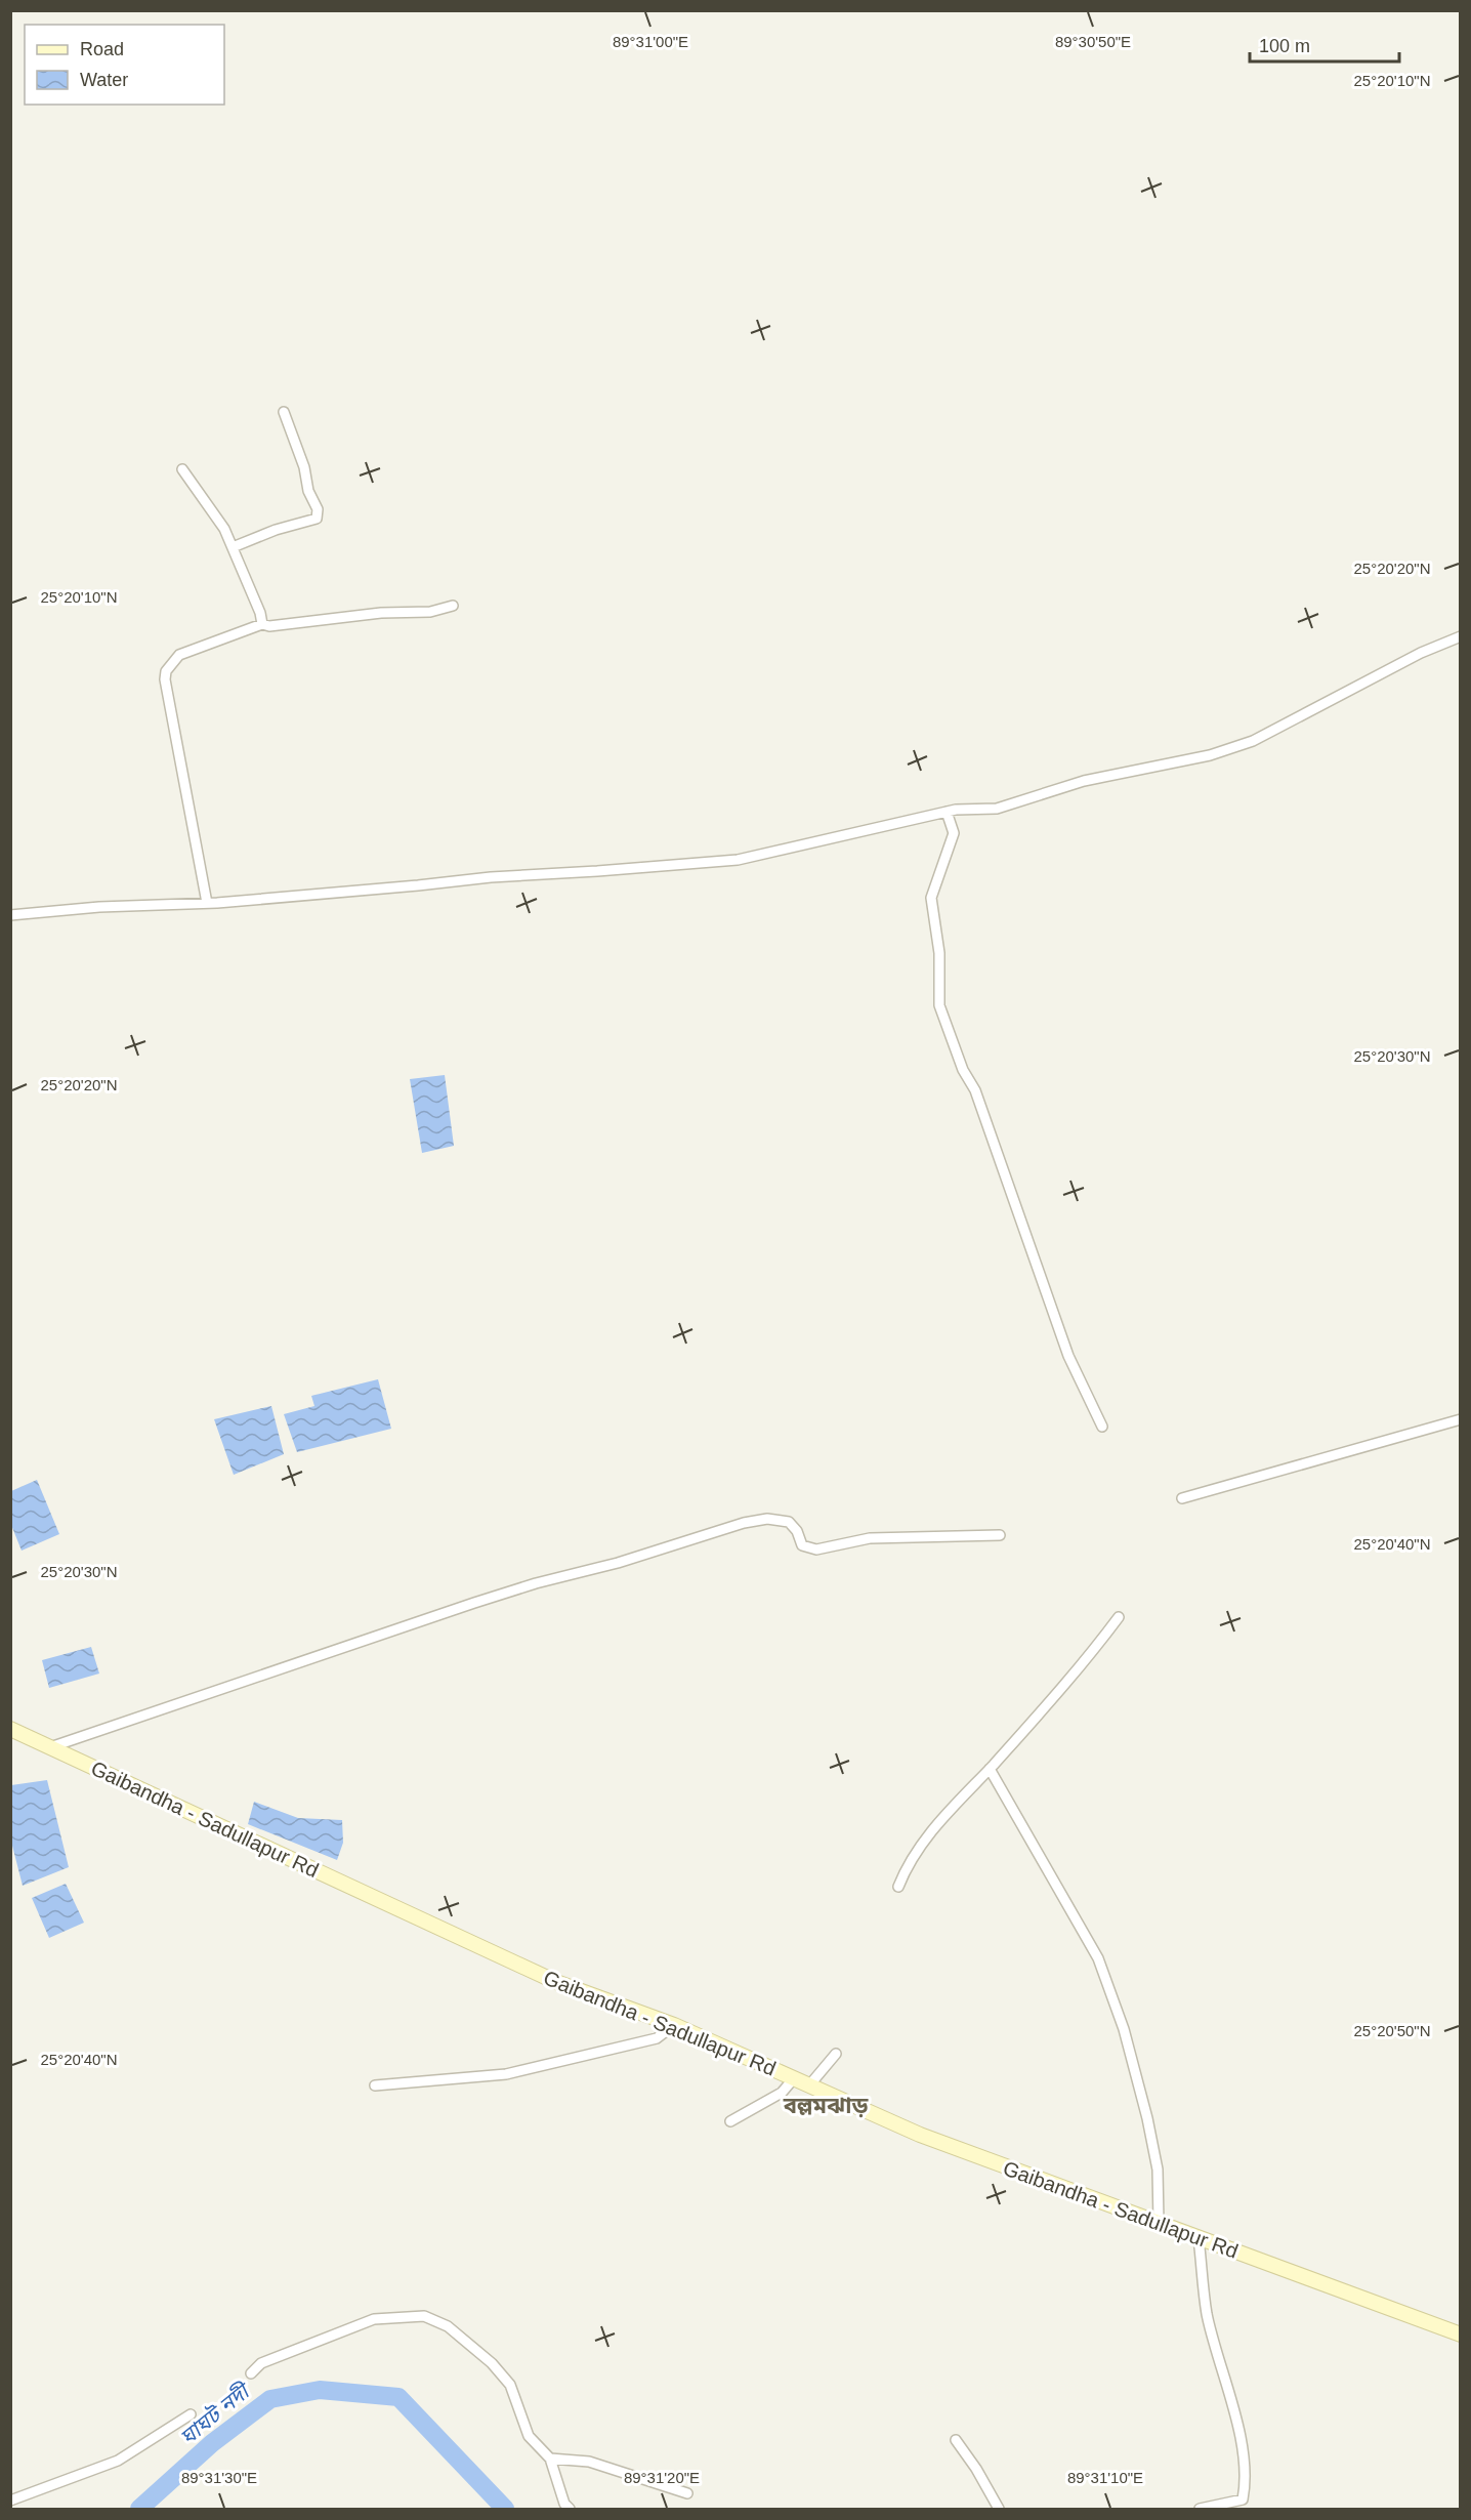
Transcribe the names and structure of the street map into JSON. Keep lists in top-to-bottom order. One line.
{"streets":{"main road":["Gaibandha - Sadullapur Rd"]},"districts":["বল্লমঝাড়"],"water":["ঘাঘট নদী"],"legend":["Road","Water"],"scale_bar":"100 m","coordinates":["89°30'50\"E","89°31'00\"E","25°20'10\"N","25°20'20\"N","25°20'30\"N","25°20'40\"N","25°20'50\"N","89°31'30\"E","89°31'20\"E","89°31'10\"E"]}
